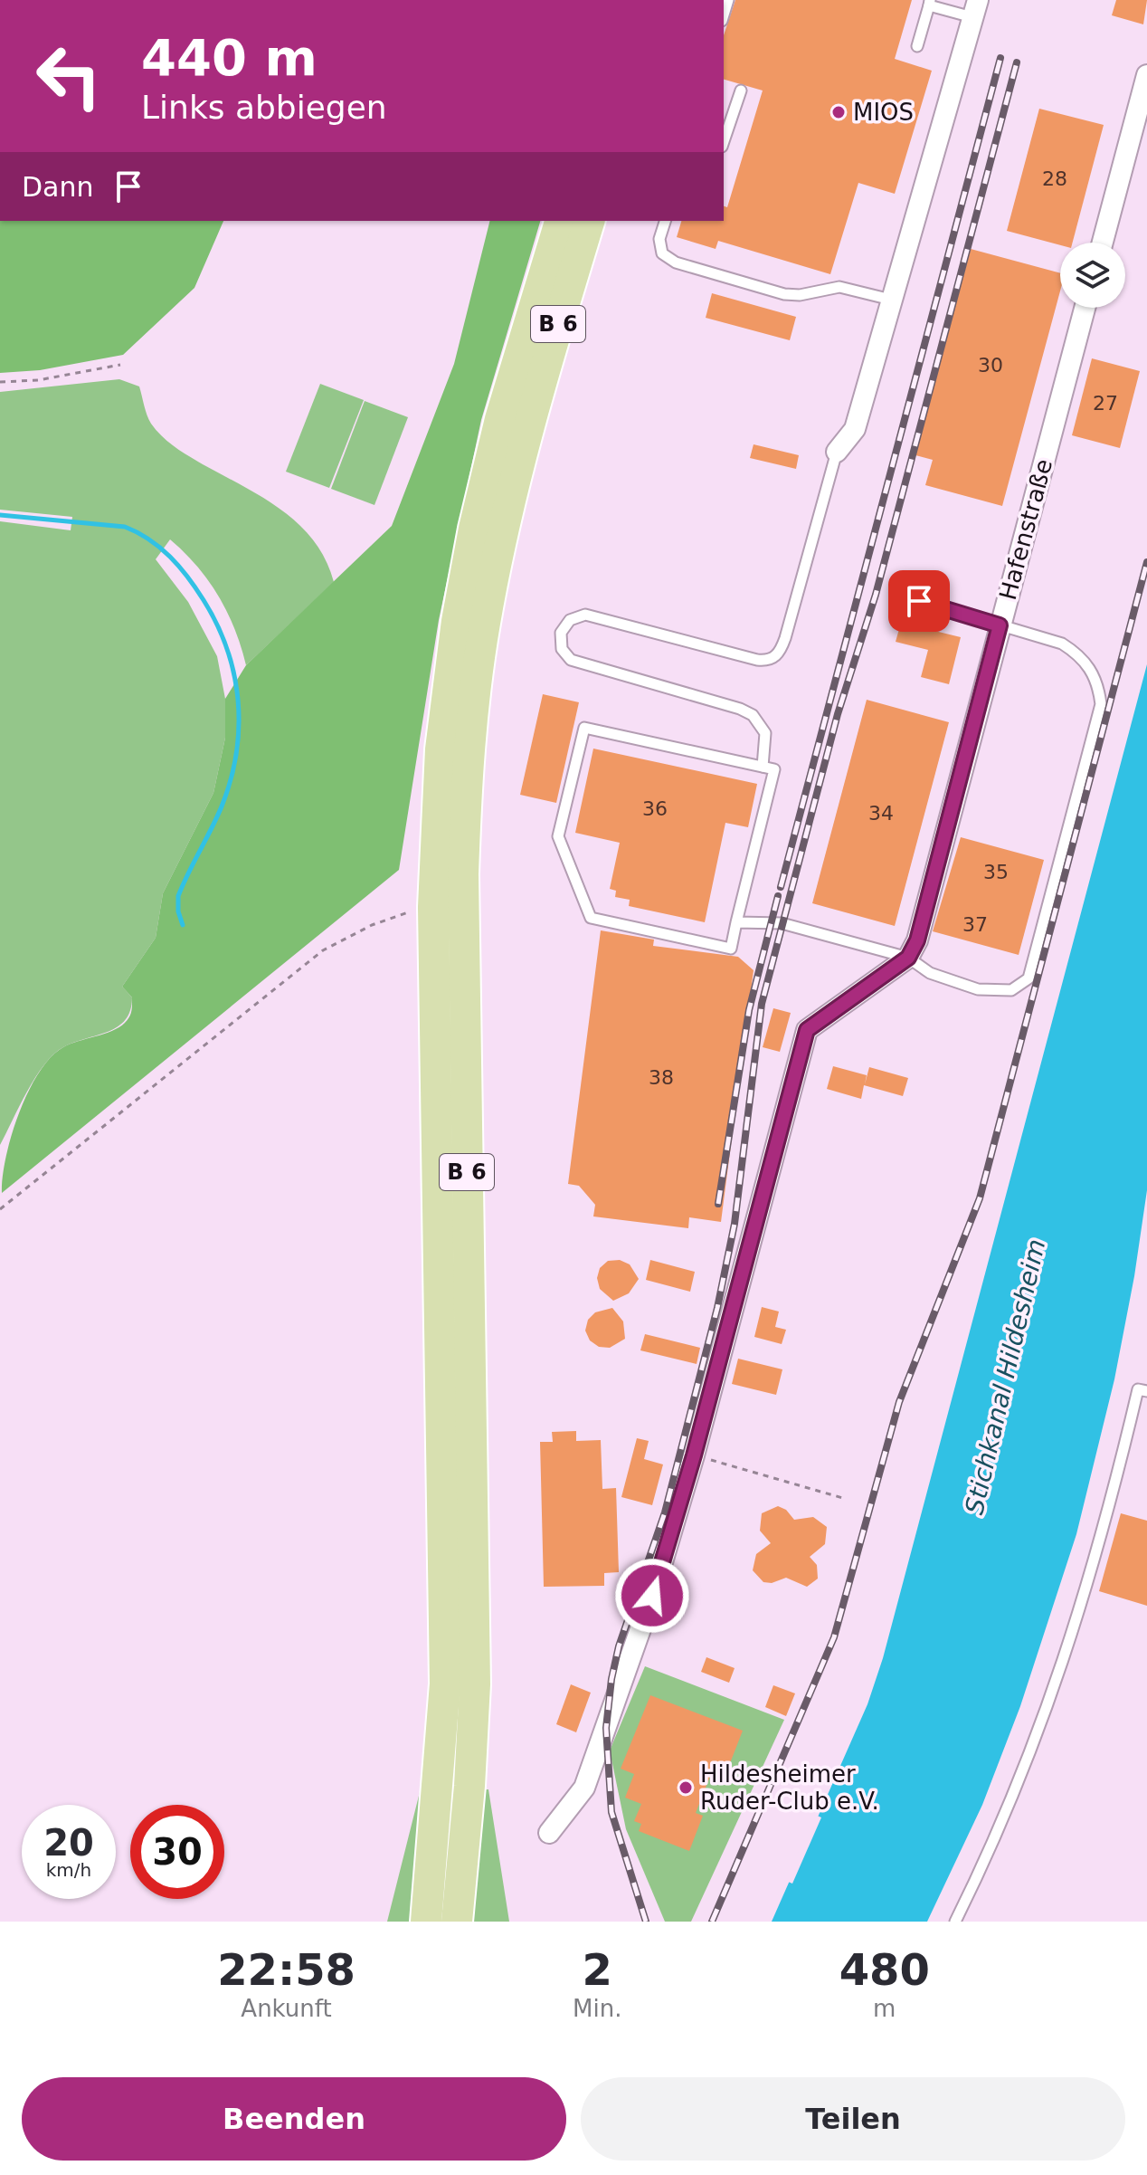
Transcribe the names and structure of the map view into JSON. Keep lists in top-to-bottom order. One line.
{"streets":{"main road":["B 6"],"street":["Hafenstraße"]},"water":["Stichkanal Hildesheim"],"places":["MIOS","Hildesheimer Ruder-Club e.V."],"house_numbers":["28","30","27","36","34","35","37","38"],"page":{"turn":["440 m","Links abbiegen"],"then":"Dann","speed":"20 km/h","limit":"30","eta":["22:58","Ankunft","2","Min.","480","m"],"buttons":["Beenden","Teilen"]}}
